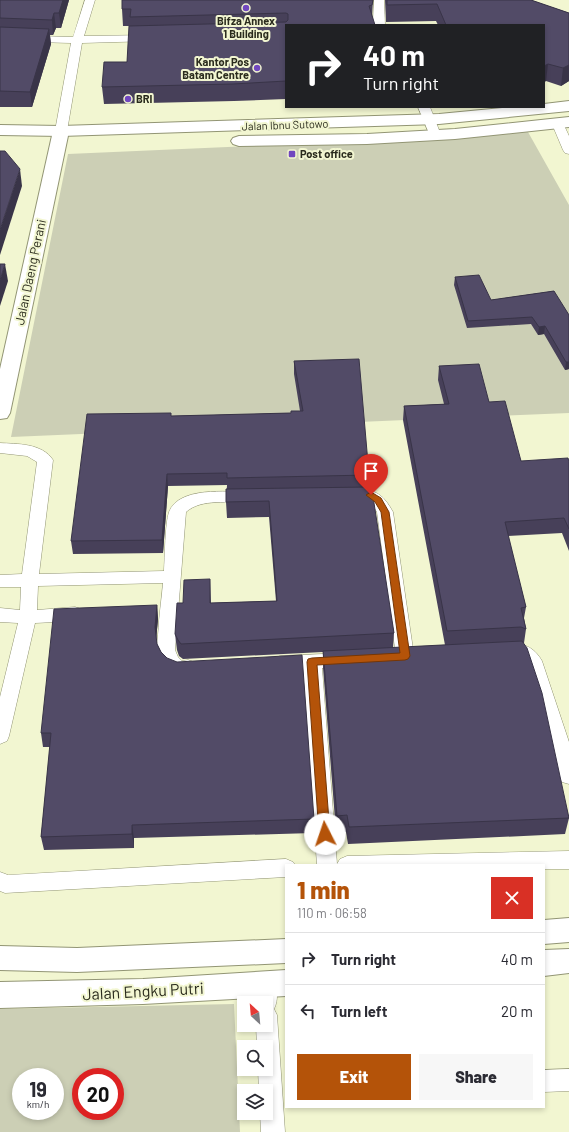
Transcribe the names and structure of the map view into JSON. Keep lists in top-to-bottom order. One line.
{"streets":{"main road":["Jalan Ibnu Sutowo","Jalan Daeng Perani","Jalan Engku Putri"]},"crossings":[["Jalan Ibnu Sutowo","Jalan Daeng Perani"]],"places":{"other":["Bifza Annex 1 Building","Kantor Pos Batam Centre","BRI"],"transit":["Post office"]},"north":"top left","page":{"turn":["40 m","Turn right"],"heading":["1 min","110 m · 06:58"],"list":[{"name":"Turn right","value":"40 m"},{"name":"Turn left","value":"20 m"}],"buttons":["Exit","Share"],"speed":"19 km/h","limit":"20"}}
